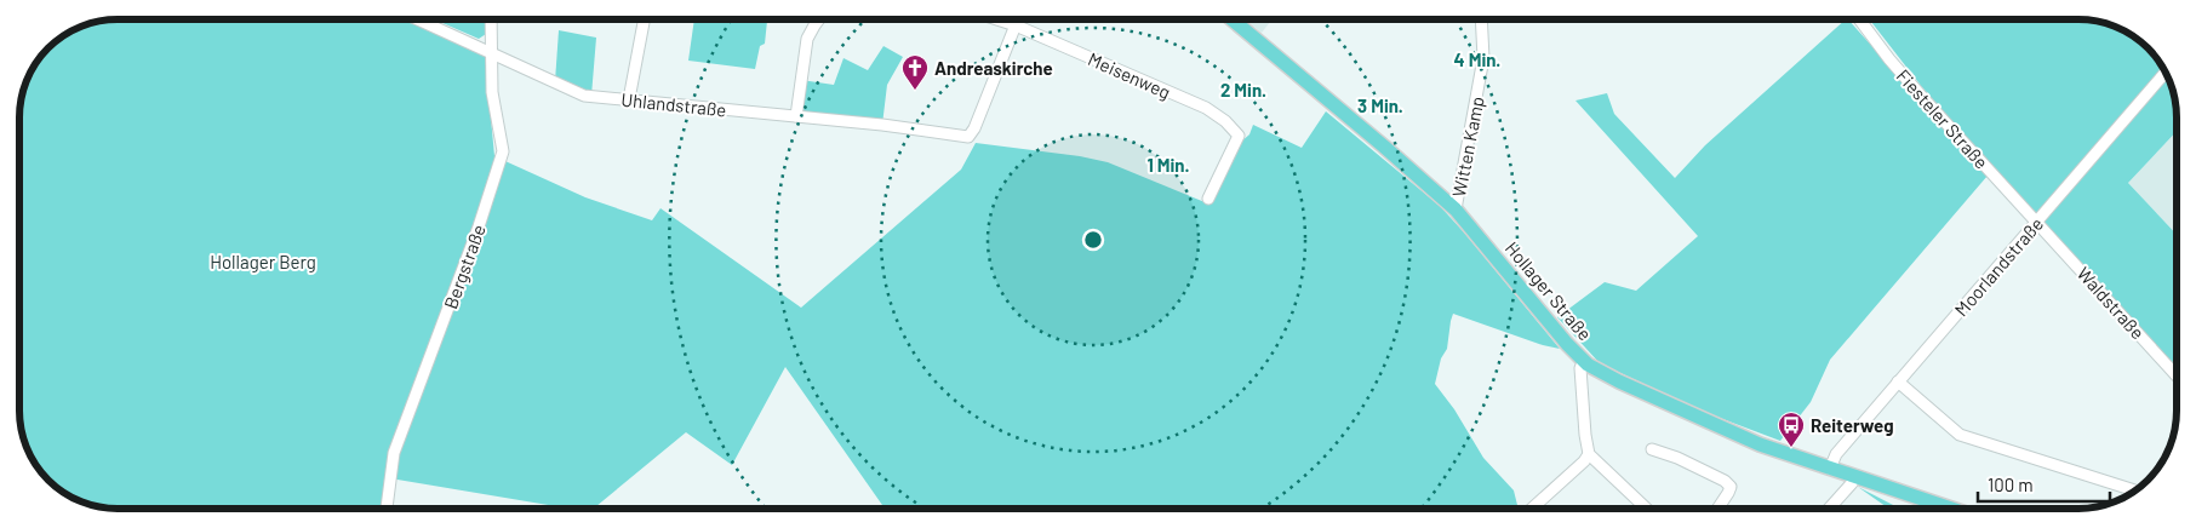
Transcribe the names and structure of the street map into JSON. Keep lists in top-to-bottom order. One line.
{"streets":{"main road":["Hollager Straße"],"street":["Meisenweg","Uhlandstraße","Fiesteler Straße","Witten Kamp","Bergstraße","Moorlandstraße","Waldstraße"]},"crossings":[["Meisenweg","Uhlandstraße"],["Uhlandstraße","Bergstraße"],["Fiesteler Straße","Moorlandstraße"],["Fiesteler Straße","Waldstraße"],["Witten Kamp","Hollager Straße"],["Moorlandstraße","Hollager Straße"],["Moorlandstraße","Waldstraße"]],"parks":["Hollager Berg"],"places":{"church":["Andreaskirche"],"bus stop":["Reiterweg"]},"scale_bar":"100 m","rings":["4 Min.","2 Min.","3 Min.","1 Min."]}
